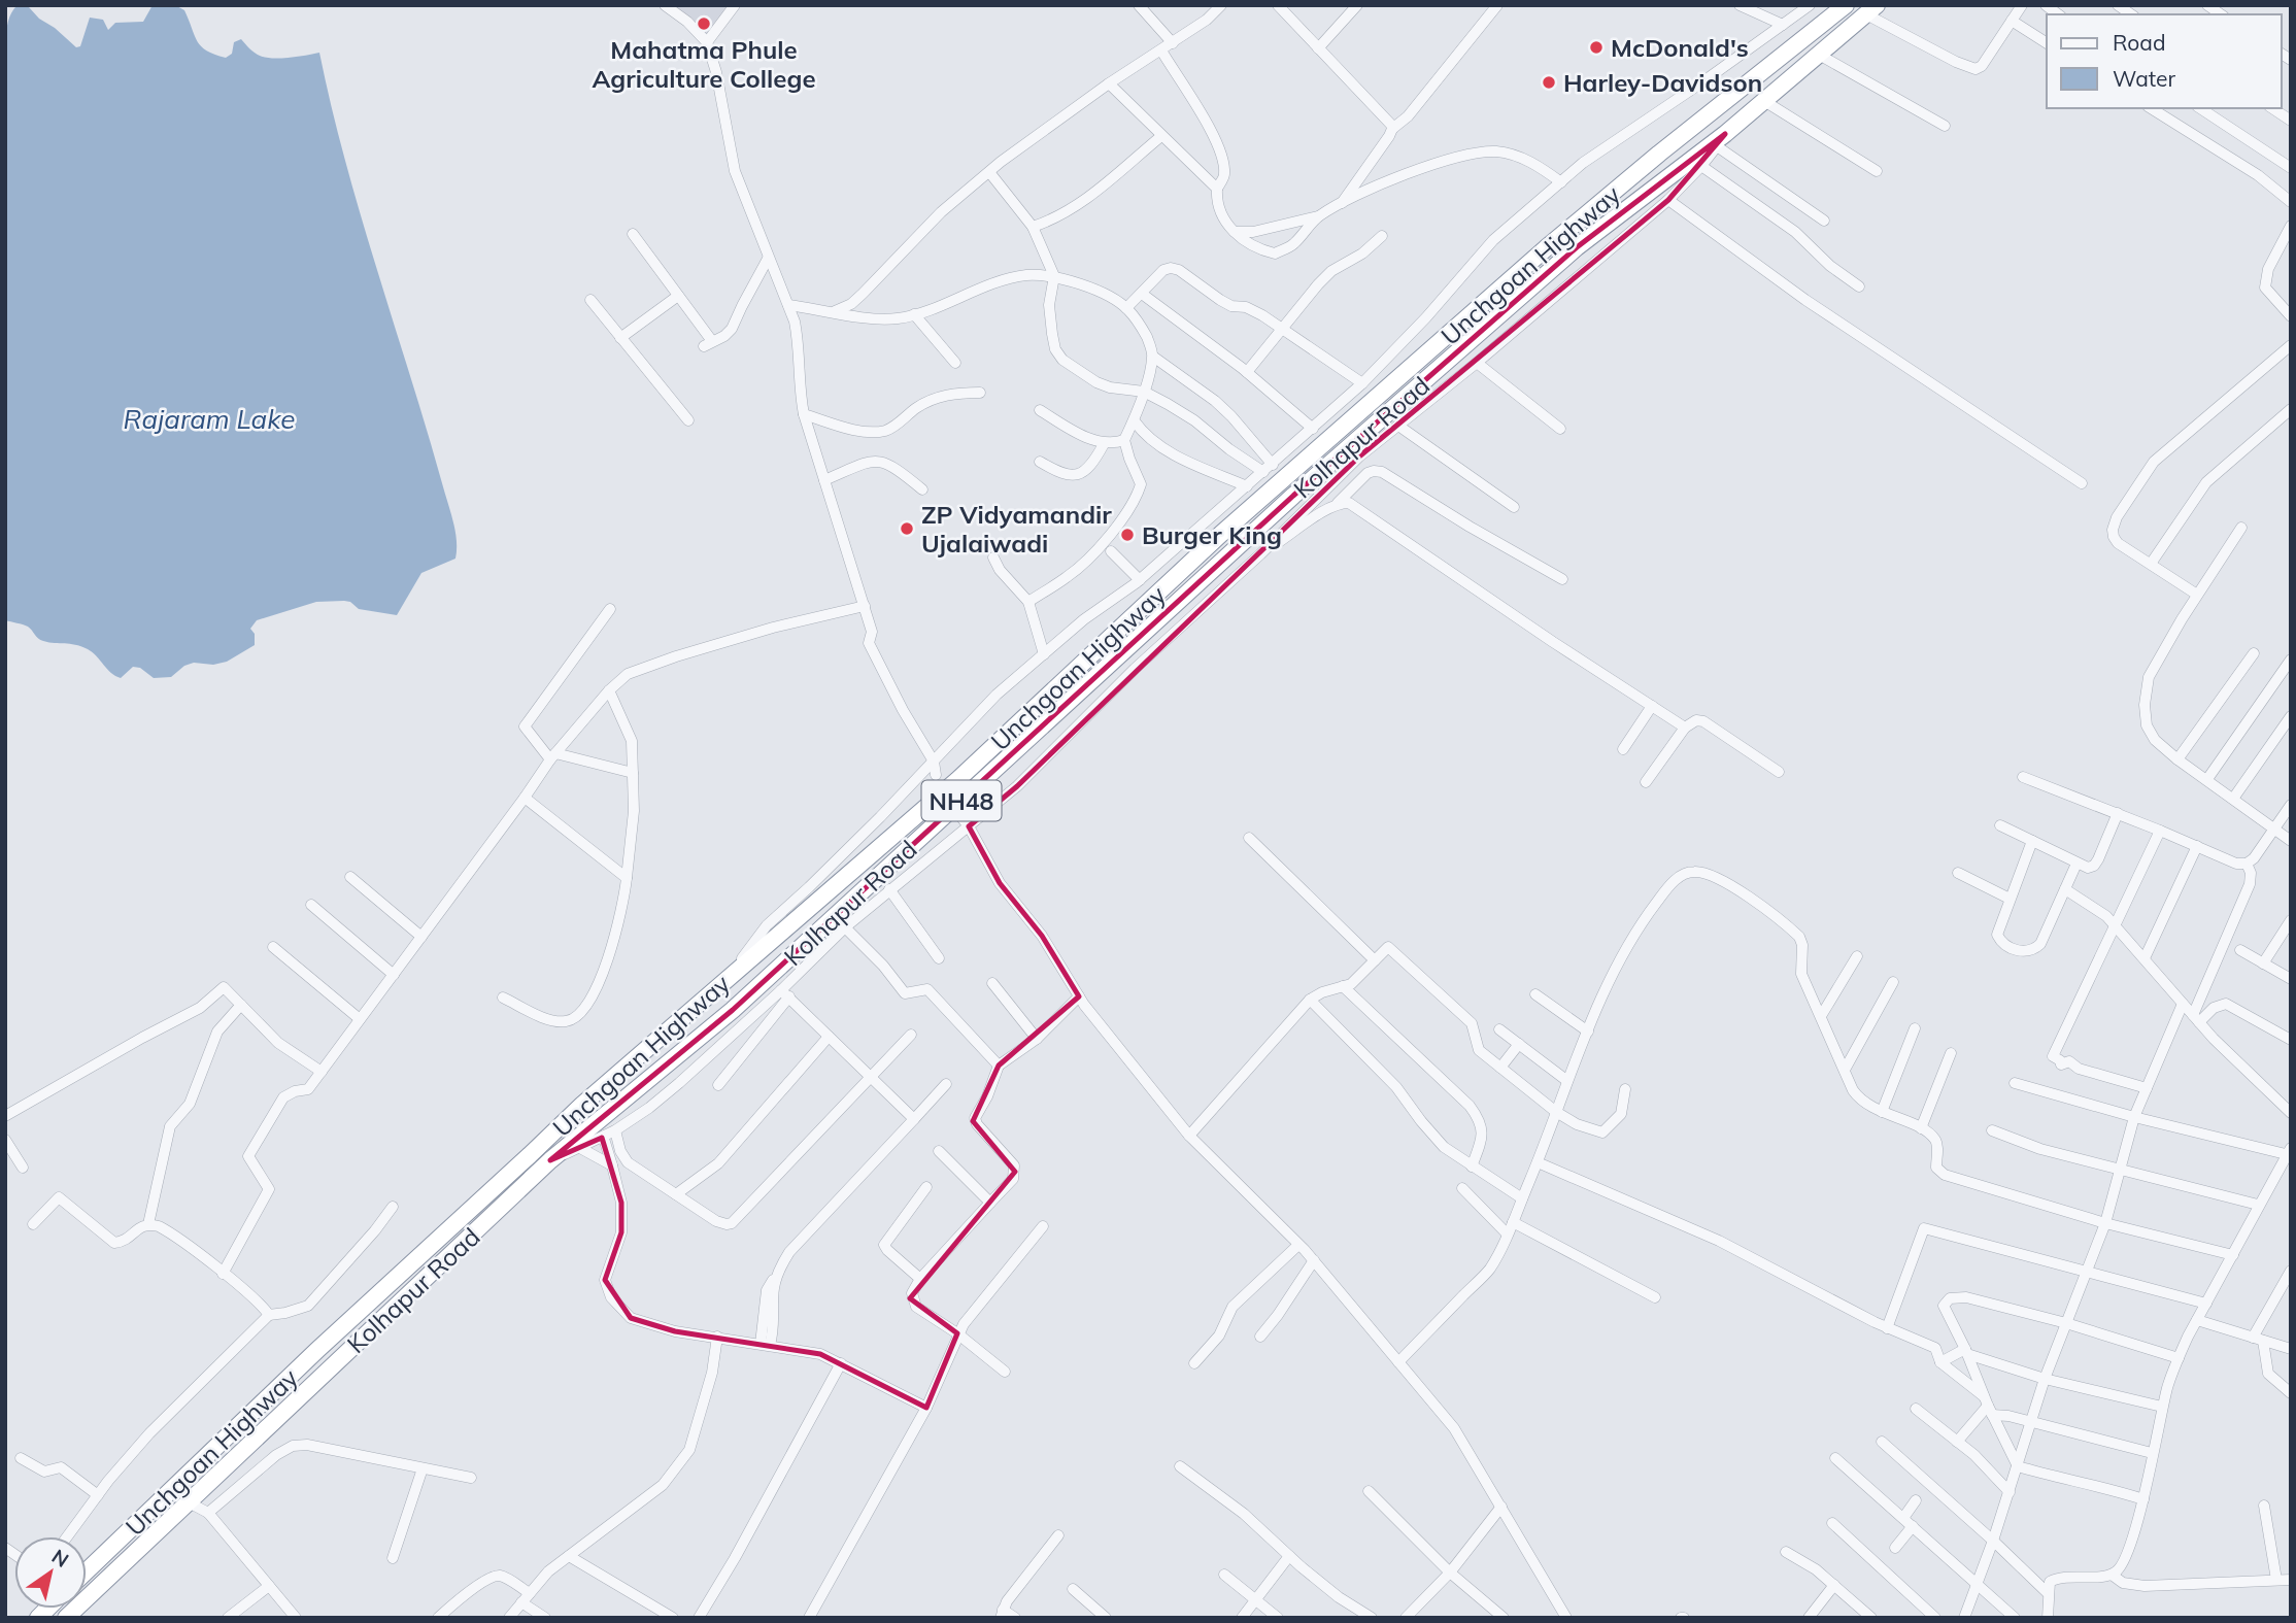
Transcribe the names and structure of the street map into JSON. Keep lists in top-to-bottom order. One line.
{"streets":{"highway":["Unchgoan Highway","Kolhapur Road","NH48"]},"water":["Rajaram Lake"],"places":["Mahatma Phule Agriculture College","McDonald's","Harley-Davidson","ZP Vidyamandir Ujalaiwadi","Burger King"],"legend":["Road","Water"],"north":"top right"}
